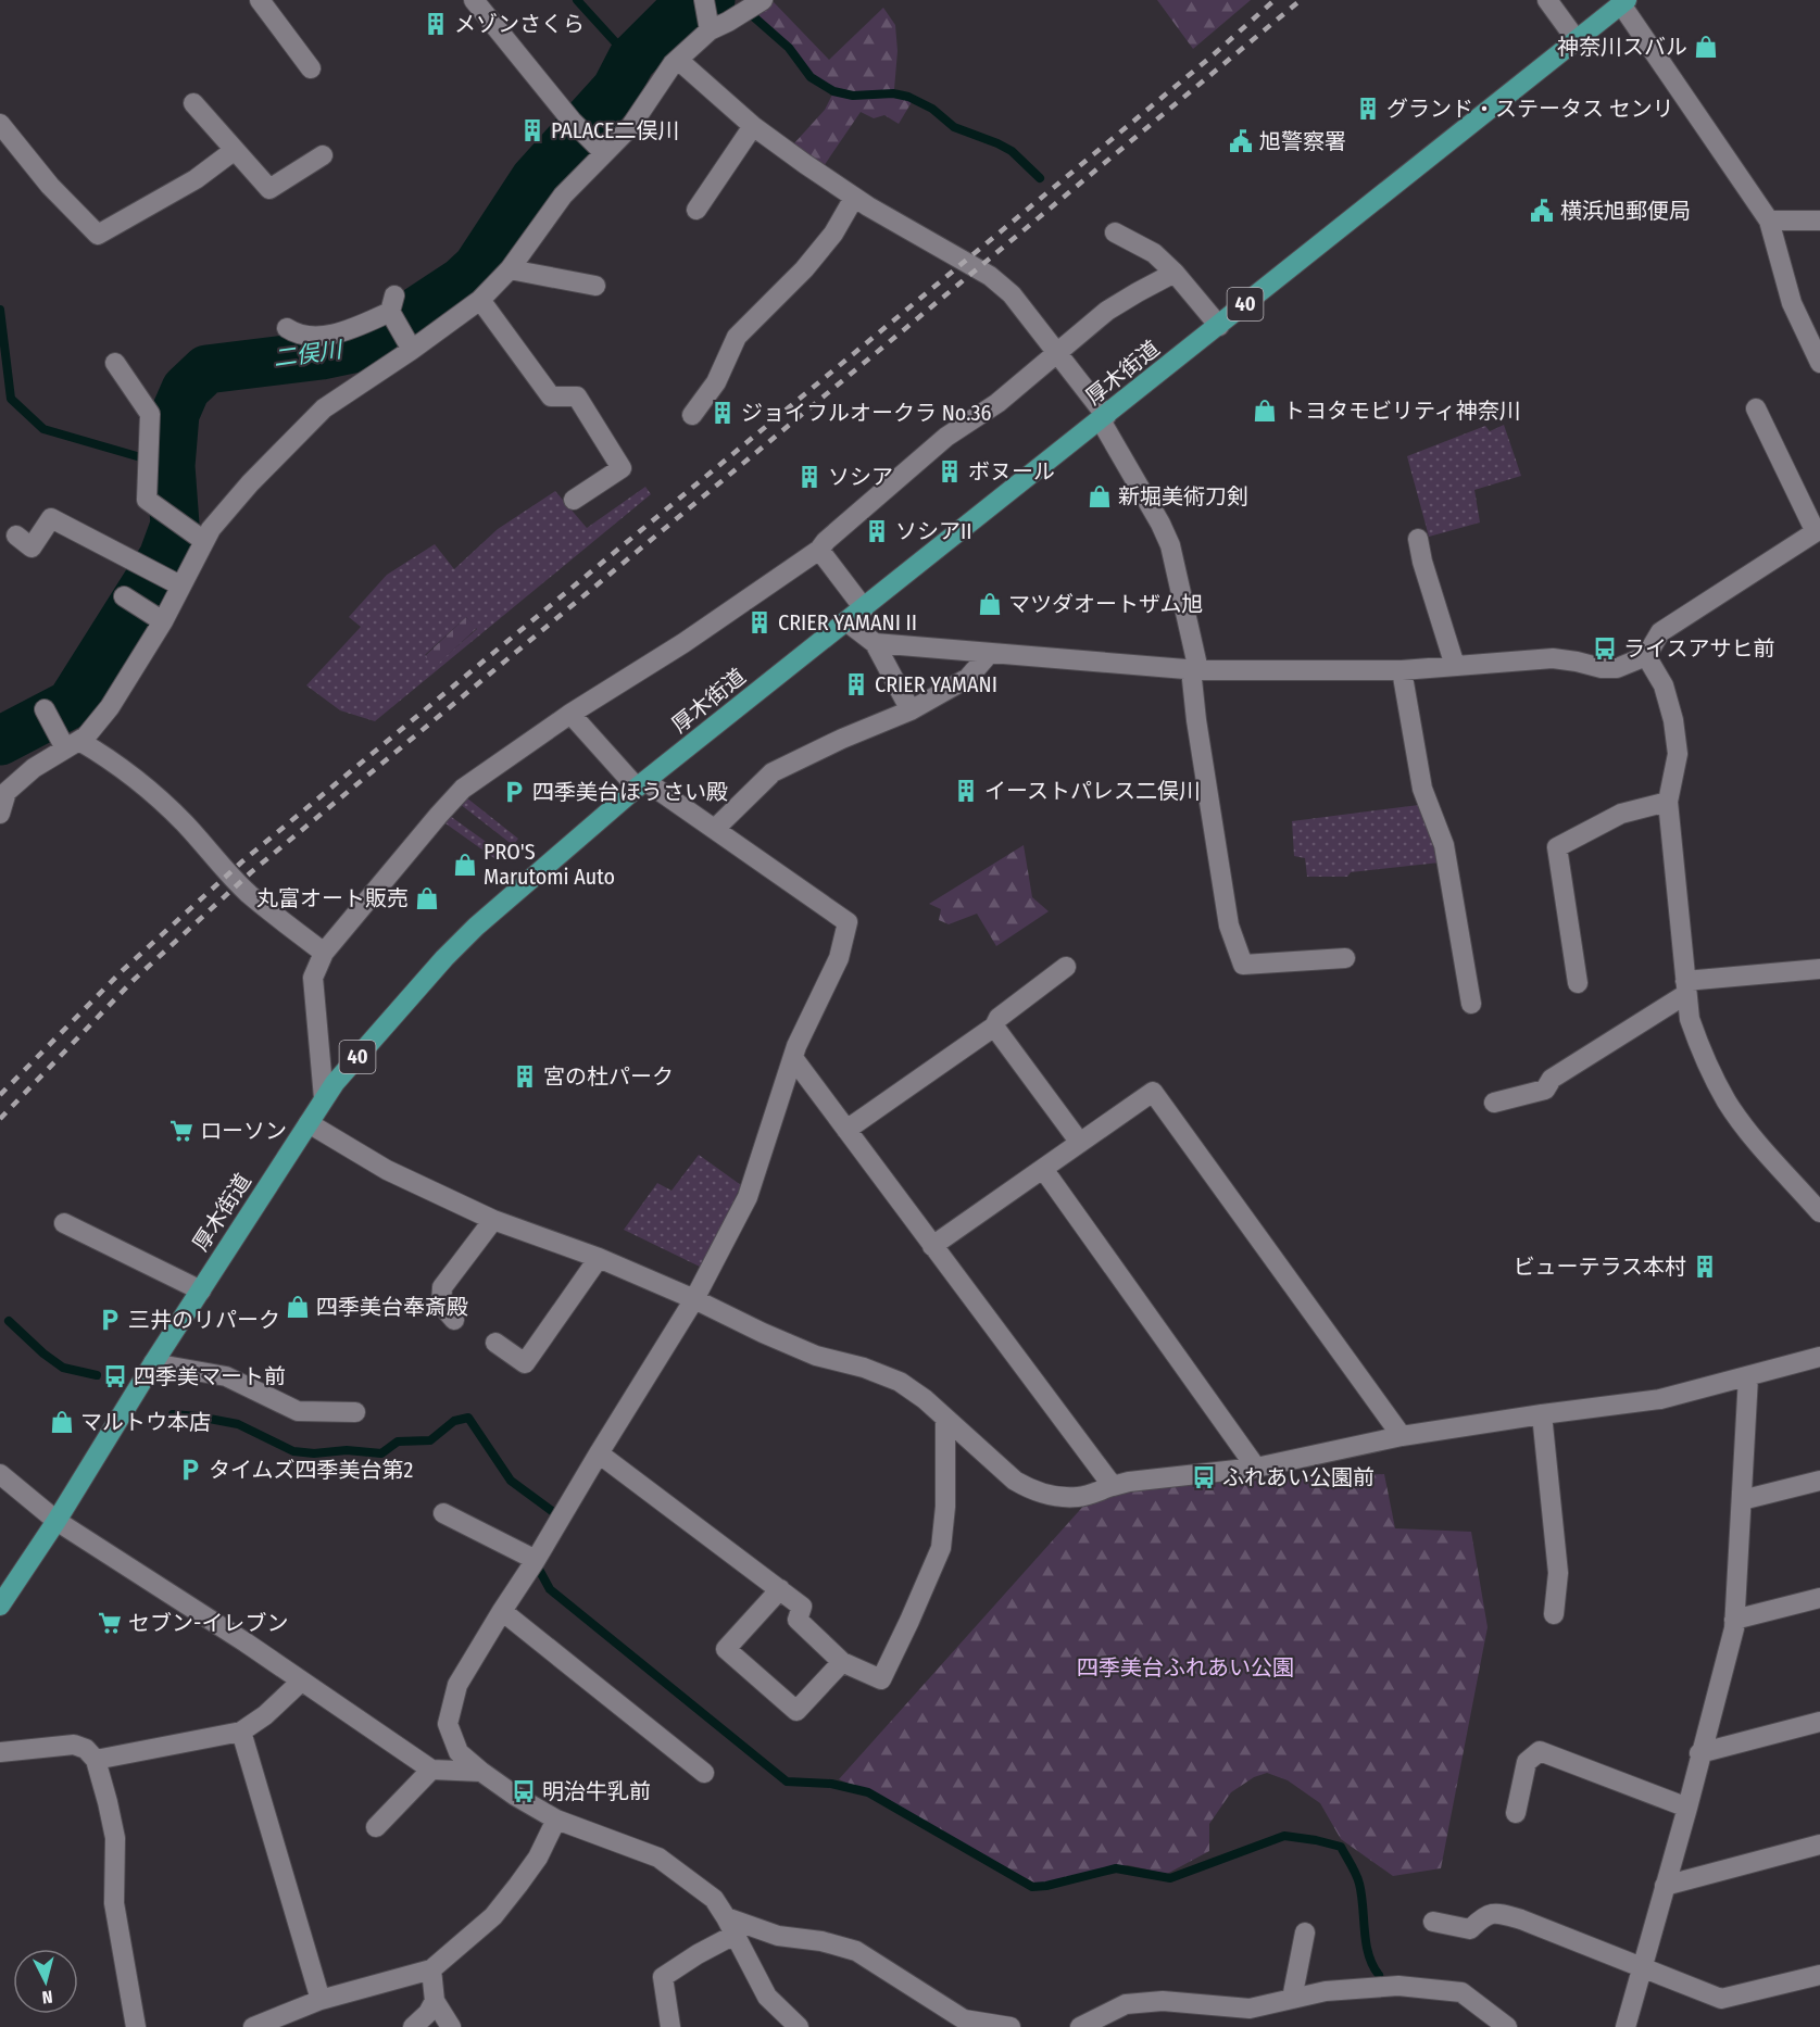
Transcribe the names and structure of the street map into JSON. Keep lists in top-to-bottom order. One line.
{"streets":{"main road":["40","厚木街道"]},"water":["二俣川"],"parks":["四季美台ふれあい公園"],"places":{"building":["メゾンさくら","グランド・ステータス センリ","PALACE二俣川","ジョイフルオークラ No.36","ボヌール","ソシア","ソシアII","CRIER YAMANI II","CRIER YAMANI","イーストパレス二俣川","宮の杜パーク","ビューテラス本村"],"shop":["神奈川スバル","トヨタモビリティ神奈川","新堀美術刀剣","マツダオートザム旭","PRO'S Marutomi Auto","丸富オート販売","四季美台奉斎殿","マルトウ本店"],"public building":["旭警察署","横浜旭郵便局"],"bus stop":["ライスアサヒ前","四季美マート前","ふれあい公園前","明治牛乳前"],"parking":["四季美台ほうさい殿","三井のリパーク","タイムズ四季美台第2"],"supermarket":["ローソン","セブン-イレブン"]},"north":"bottom"}
